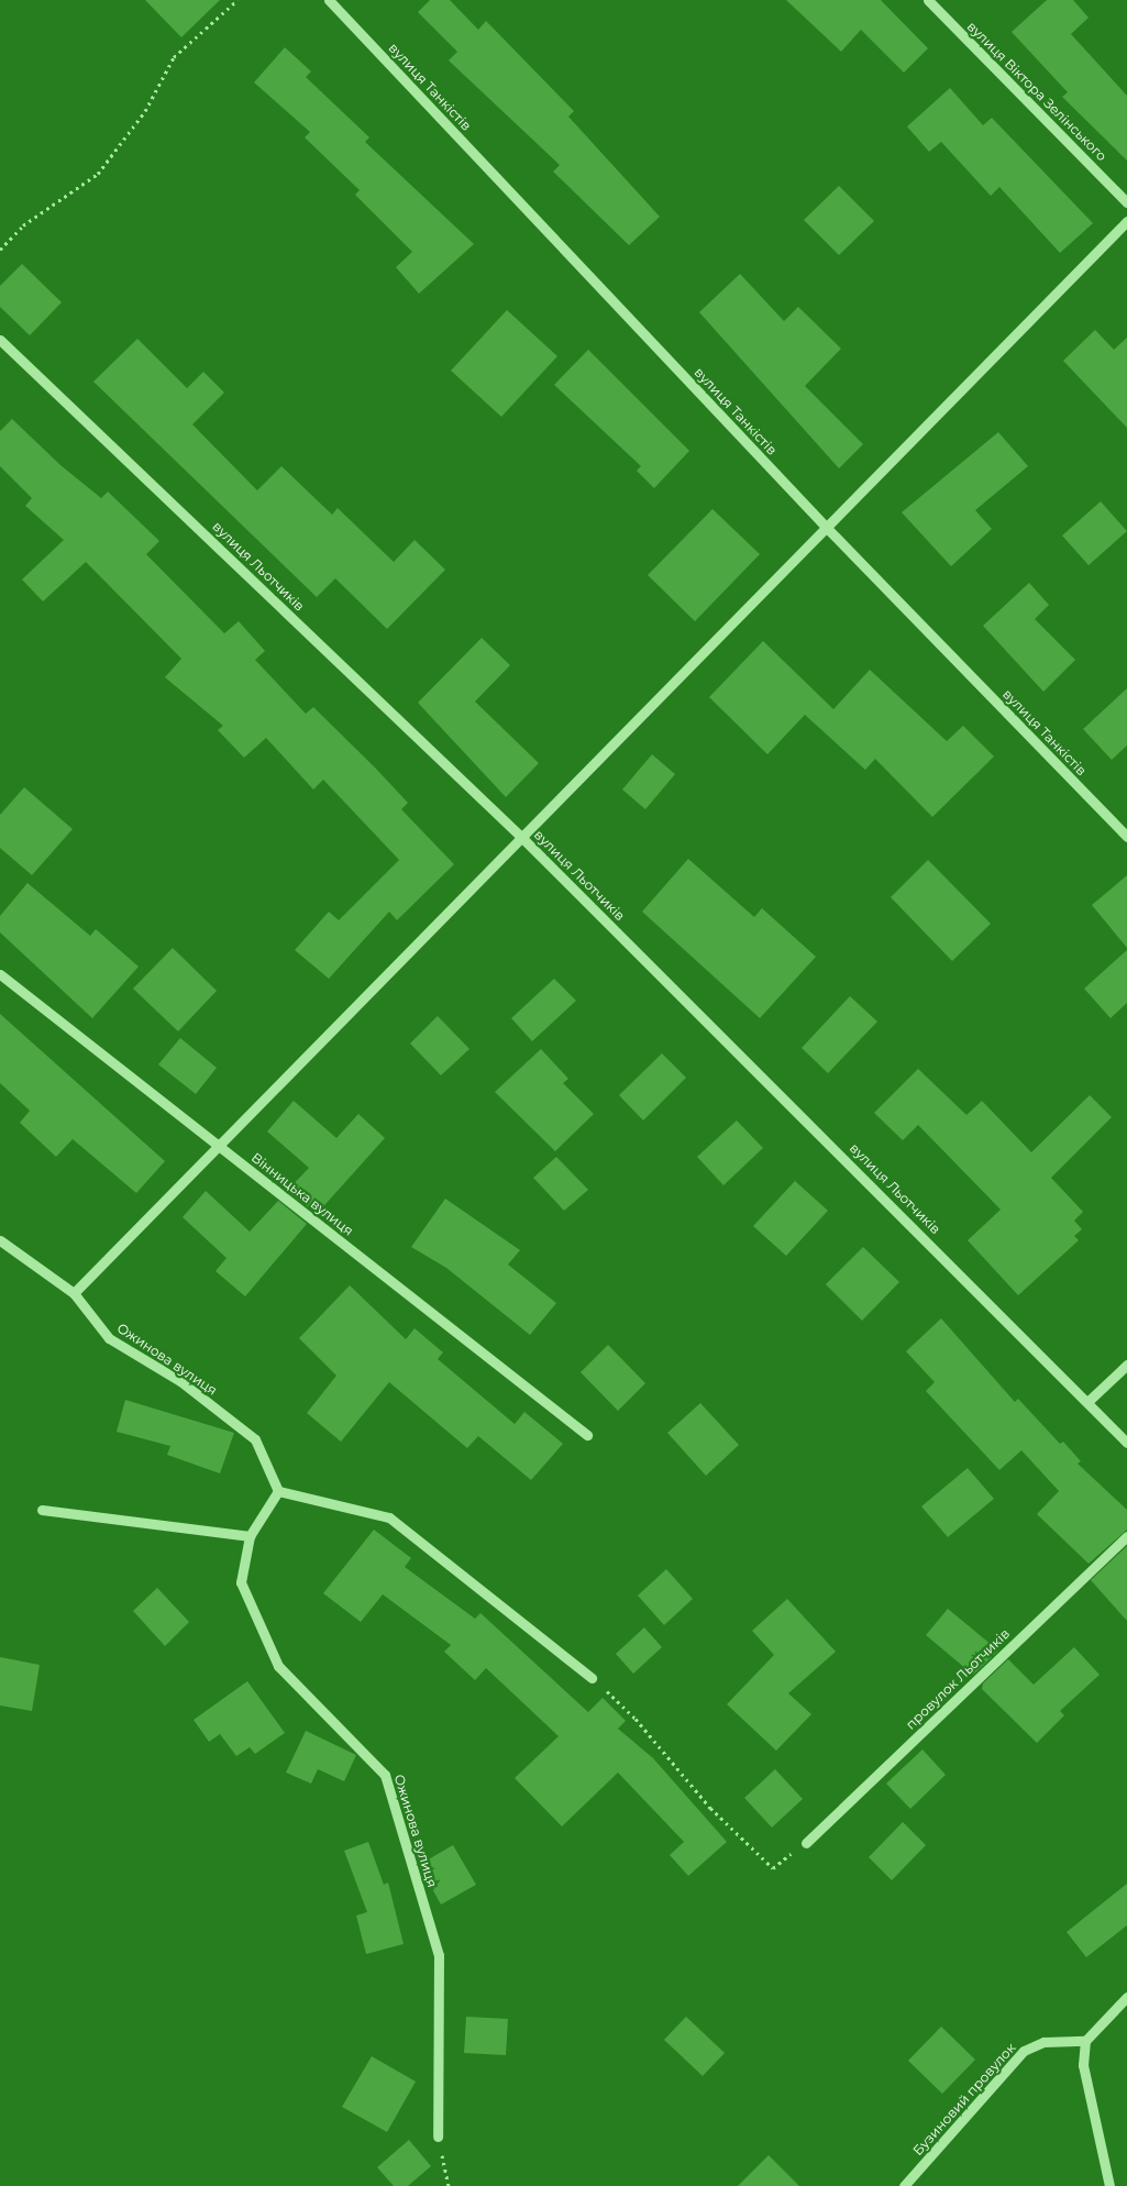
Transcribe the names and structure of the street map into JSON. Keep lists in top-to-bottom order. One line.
{"streets":{"street":["вулиця Танкістів","вулиця Віктора Зелінського","вулиця Льотчиків","Вінницька вулиця","Ожинова вулиця","провулок Льотчиків","Бузиновий провулок"]}}
